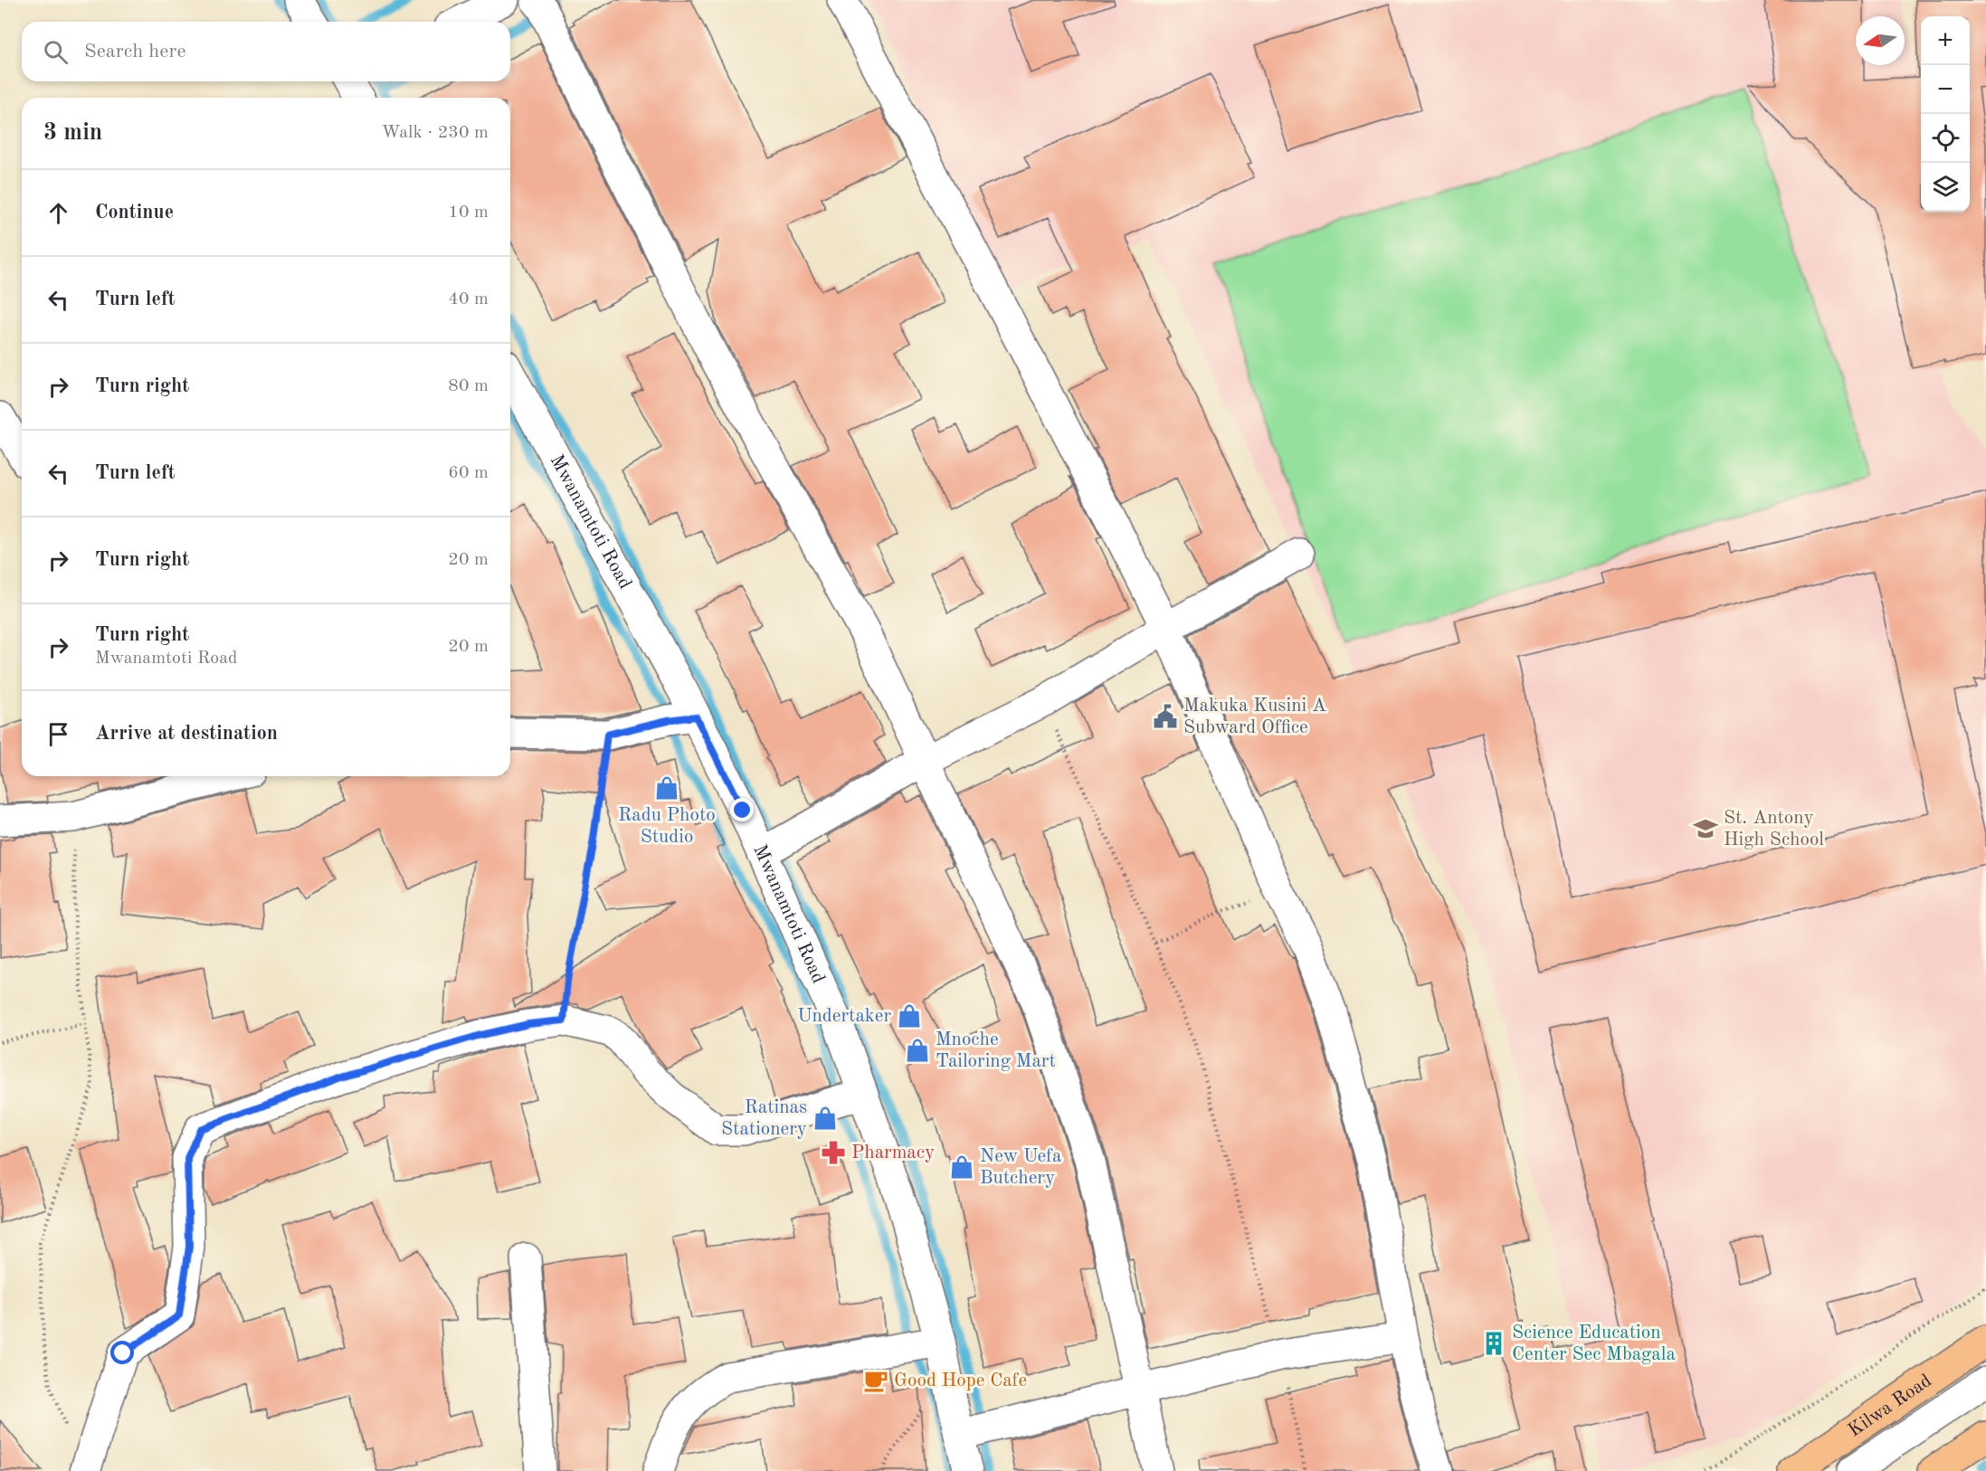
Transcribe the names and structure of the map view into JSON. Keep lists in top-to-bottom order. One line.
{"streets":{"highway":["Kilwa Road"],"street":["Mwanamtoti Road"]},"places":{"public building":["Makuka Kusini A Subward Office"],"shop":["Radu Photo Studio","Undertaker","Mnoche Tailoring Mart","Ratinas Stationery","New Uefa Butchery"],"school or university":["St. Antony High School"],"pharmacy":["Pharmacy"],"building":["Science Education Center Sec Mbagala"],"cafe":["Good Hope Cafe"]},"north":"left","page":{"map_buttons":["+","−"],"search":"Search here","heading":["3 min","Walk · 230 m"],"list":[["Continue","10 m"],["Turn left","40 m"],["Turn right","80 m"],["Turn left","60 m"],["Turn right","20 m"],["Turn right","Mwanamtoti Road","20 m"],"Arrive at destination"]}}
